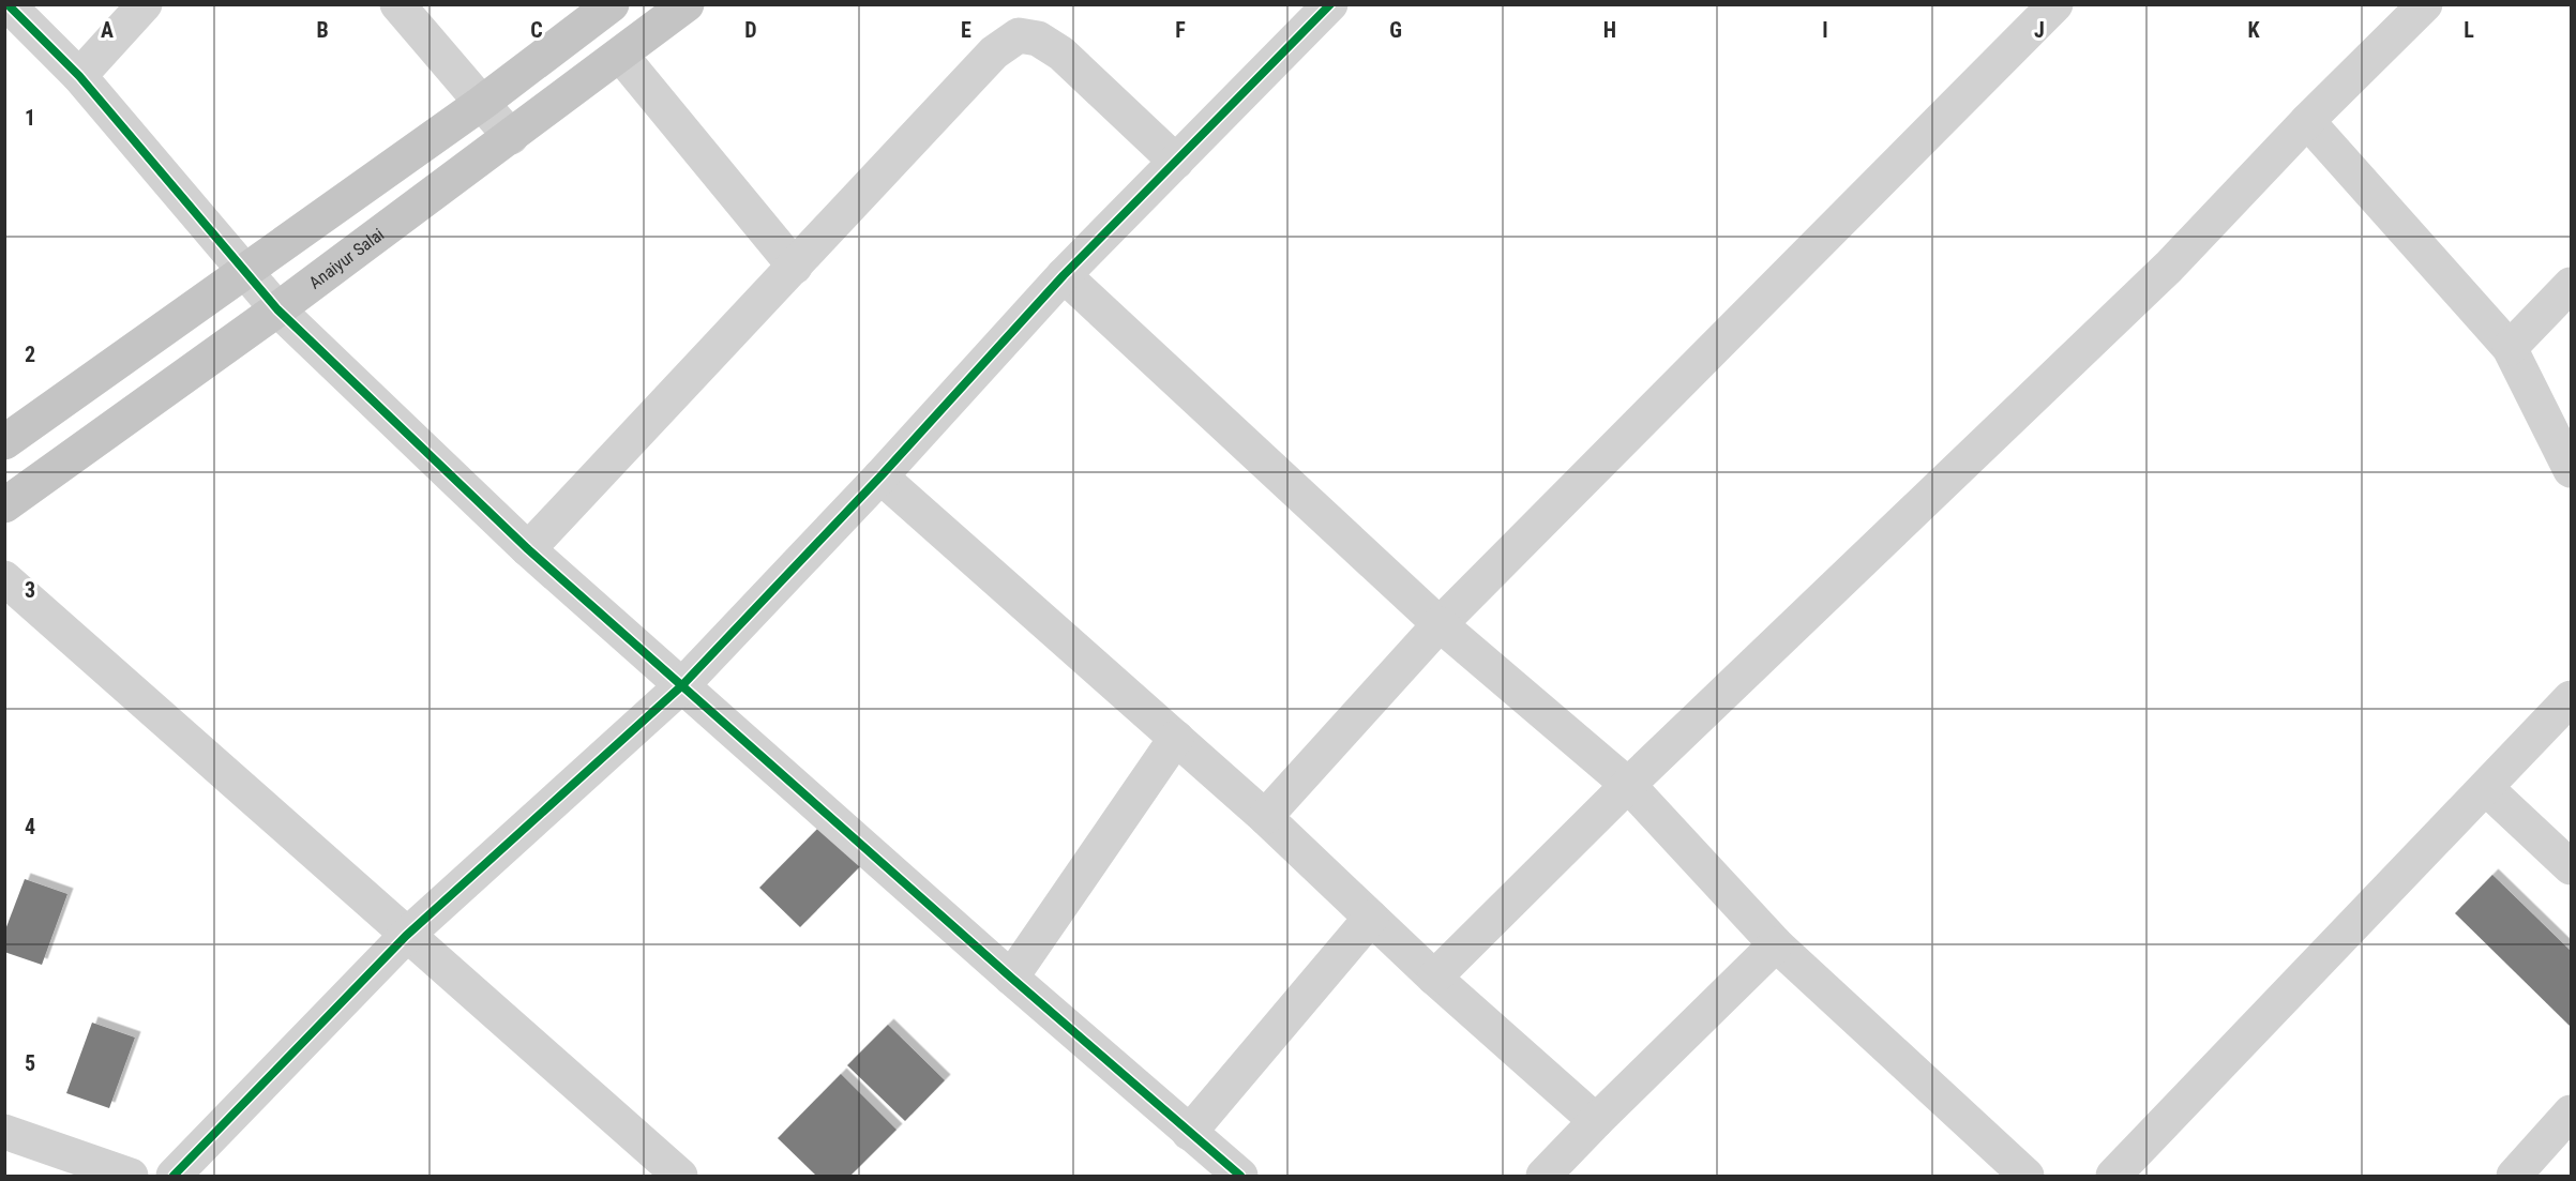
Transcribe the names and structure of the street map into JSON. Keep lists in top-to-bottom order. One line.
{"streets":{"main road":["Anaiyur Salai"]},"grid":{"columns":["A","B","C","D","E","F","G","H","I","J","K","L"],"rows":["1","2","3","4","5"]}}
